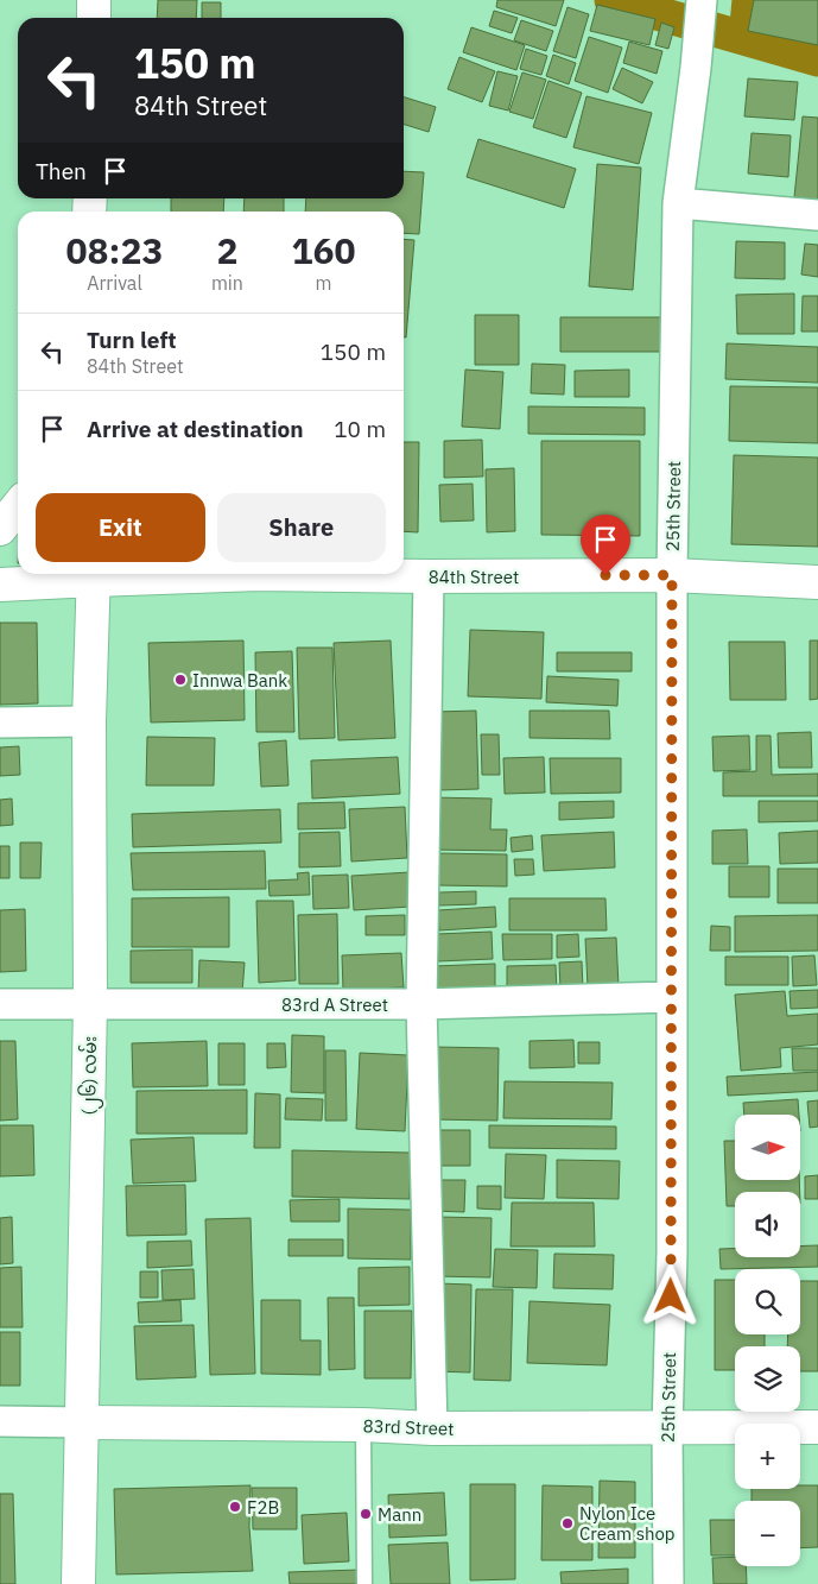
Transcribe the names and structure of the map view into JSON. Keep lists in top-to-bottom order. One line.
{"streets":{"street":["25th Street","84th Street","83rd A Street","(၂၆) လမ်း","83rd Street"]},"crossings":[["25th Street","84th Street"],["25th Street","83rd A Street"],["25th Street","83rd Street"],["84th Street","(၂၆) လမ်း"],["83rd A Street","(၂၆) လမ်း"],["(၂၆) လမ်း","83rd Street"]],"places":["Innwa Bank","F2B","Mann","Nylon Ice Cream shop"],"north":"right","page":{"turn":["150 m","84th Street"],"then":"Then","eta":["08:23","Arrival","2","min","160","m"],"list":[{"name":"Turn left","note":"84th Street","value":"150 m"},{"name":"Arrive at destination","value":"10 m"}],"buttons":["Exit","Share"],"map_buttons":["+","−"]}}
